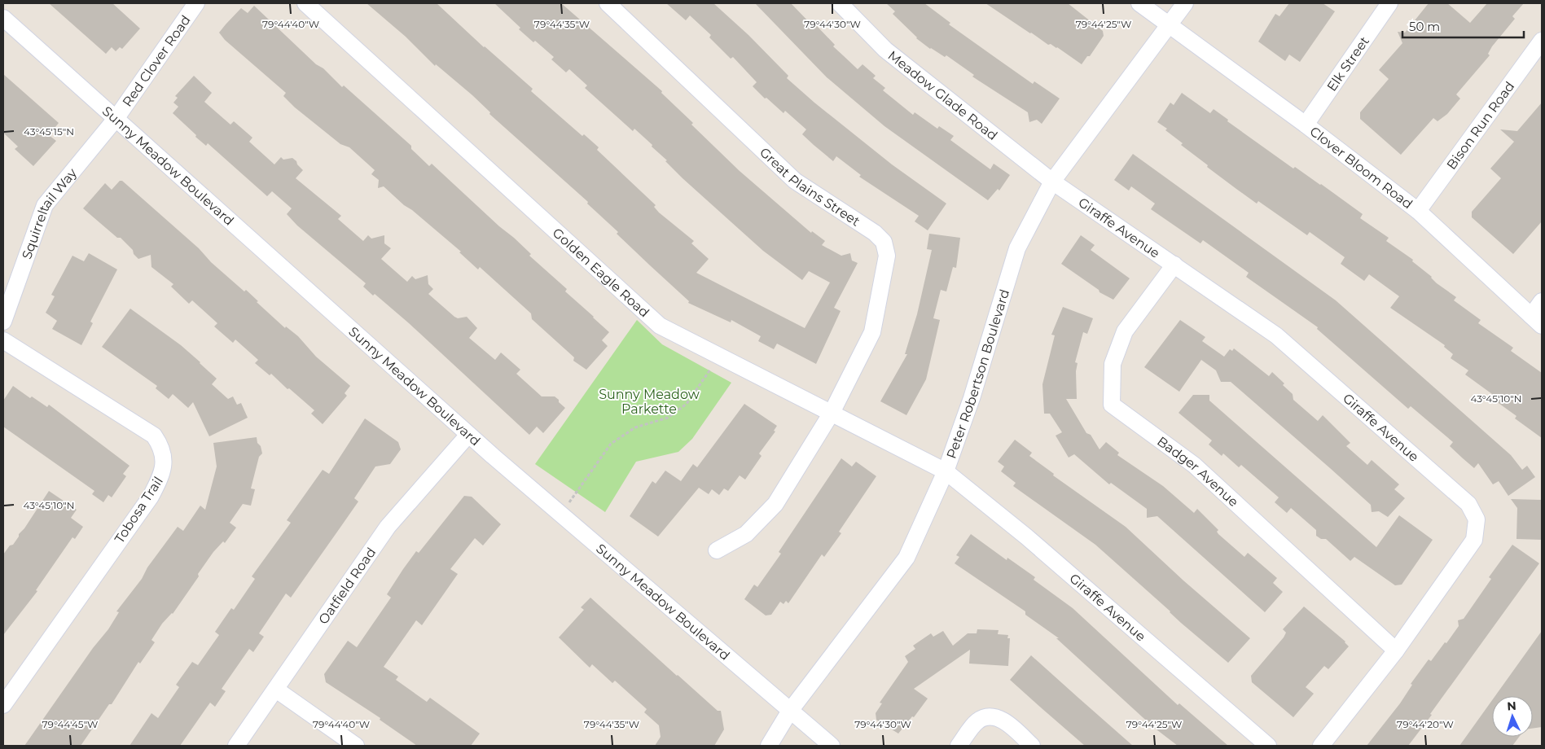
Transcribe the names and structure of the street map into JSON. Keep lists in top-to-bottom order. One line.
{"streets":{"street":["Red Clover Road","Elk Street","Meadow Glade Road","Bison Run Road","Sunny Meadow Boulevard","Clover Bloom Road","Great Plains Street","Squirreltail Way","Giraffe Avenue","Golden Eagle Road","Peter Robertson Boulevard","Badger Avenue","Tobosa Trail","Oatfield Road"]},"crossings":[["Red Clover Road","Sunny Meadow Boulevard"],["Red Clover Road","Squirreltail Way"],["Elk Street","Clover Bloom Road"],["Meadow Glade Road","Giraffe Avenue"],["Meadow Glade Road","Peter Robertson Boulevard"],["Bison Run Road","Clover Bloom Road"],["Sunny Meadow Boulevard","Squirreltail Way"],["Sunny Meadow Boulevard","Peter Robertson Boulevard"],["Sunny Meadow Boulevard","Oatfield Road"],["Clover Bloom Road","Peter Robertson Boulevard"],["Great Plains Street","Golden Eagle Road"],["Giraffe Avenue","Golden Eagle Road"],["Giraffe Avenue","Peter Robertson Boulevard"],["Giraffe Avenue","Badger Avenue"],["Golden Eagle Road","Peter Robertson Boulevard"]],"parks":["Sunny Meadow Parkette"],"scale_bar":"50 m","north":"top","coordinates":["79°44'40\"W","79°44'35\"W","79°44'30\"W","79°44'25\"W","43°45'15\"N","43°45'10\"N","79°44'45\"W","79°44'20\"W"]}
